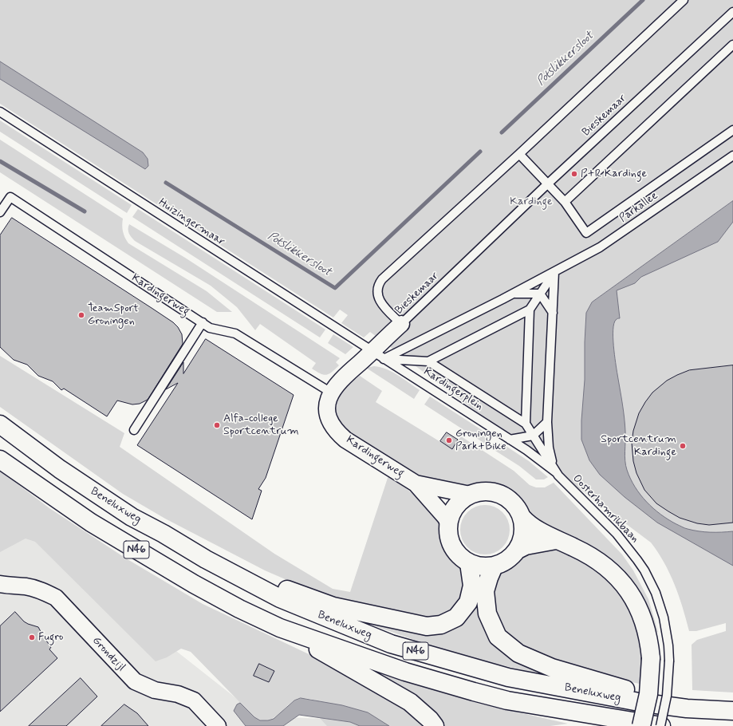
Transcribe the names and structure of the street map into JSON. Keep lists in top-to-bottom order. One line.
{"streets":{"main road":["Beneluxweg","N46"],"street":["Kardingerweg","Grondzijl"],"lane":["Bieskemaar","Parkallee","Huizingermaar","Kardingerplein","Oosterhamrikbaan"]},"crossings":[["Parkallee","Kardingerplein"],["Huizingermaar","Kardingerplein"],["Kardingerweg","N46"],["Kardingerplein","Oosterhamrikbaan"],["Beneluxweg","Oosterhamrikbaan"],["Beneluxweg","N46"]],"water":["Potslikkersloot"],"parks":["Kardinge"],"places":["P+R Kardinge","TeamSport Groningen","Alfa-college Sportcentrum","Groningen Park+Bike","Sportcentrum Kardinge","Fugro"]}
